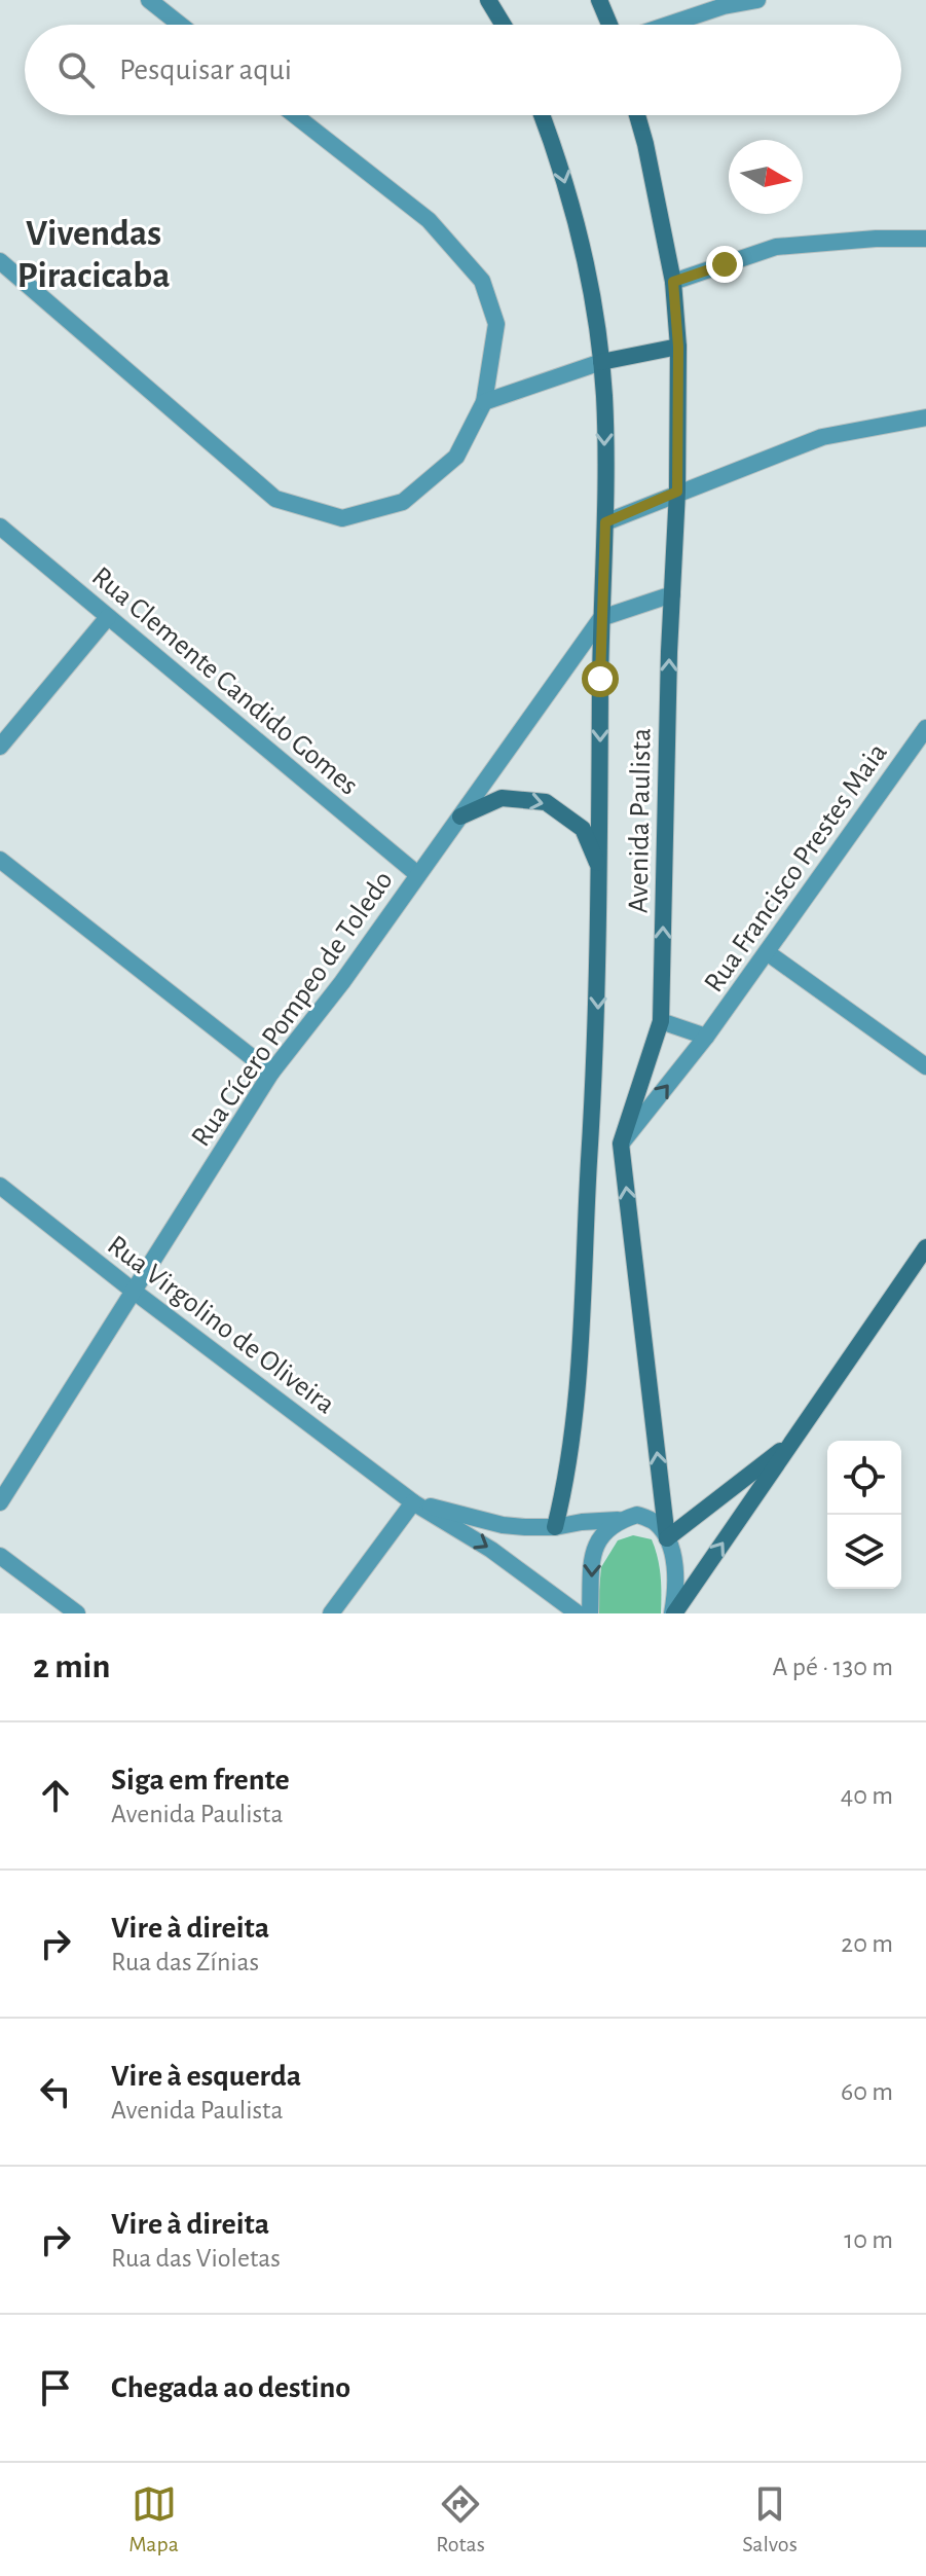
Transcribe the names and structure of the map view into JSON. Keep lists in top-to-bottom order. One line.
{"streets":{"street":["Rua Clemente Candido Gomes","Avenida Paulista","Rua Francisco Prestes Maia","Rua Cícero Pompeo de Toledo","Rua Virgolino de Oliveira"]},"crossings":[["Rua Clemente Candido Gomes","Rua Cícero Pompeo de Toledo"],["Avenida Paulista","Rua Francisco Prestes Maia"],["Avenida Paulista","Rua Cícero Pompeo de Toledo"],["Avenida Paulista","Rua Virgolino de Oliveira"],["Rua Cícero Pompeo de Toledo","Rua Virgolino de Oliveira"]],"districts":["Vivendas Piracicaba"],"north":"right","page":{"search":"Pesquisar aqui","heading":["2 min","A pé · 130 m"],"list":[["Siga em frente","Avenida Paulista","40 m"],["Vire à direita","Rua das Zínias","20 m"],["Vire à esquerda","Avenida Paulista","60 m"],["Vire à direita","Rua das Violetas","10 m"],"Chegada ao destino"],"nav":["Mapa","Rotas","Salvos"]}}
